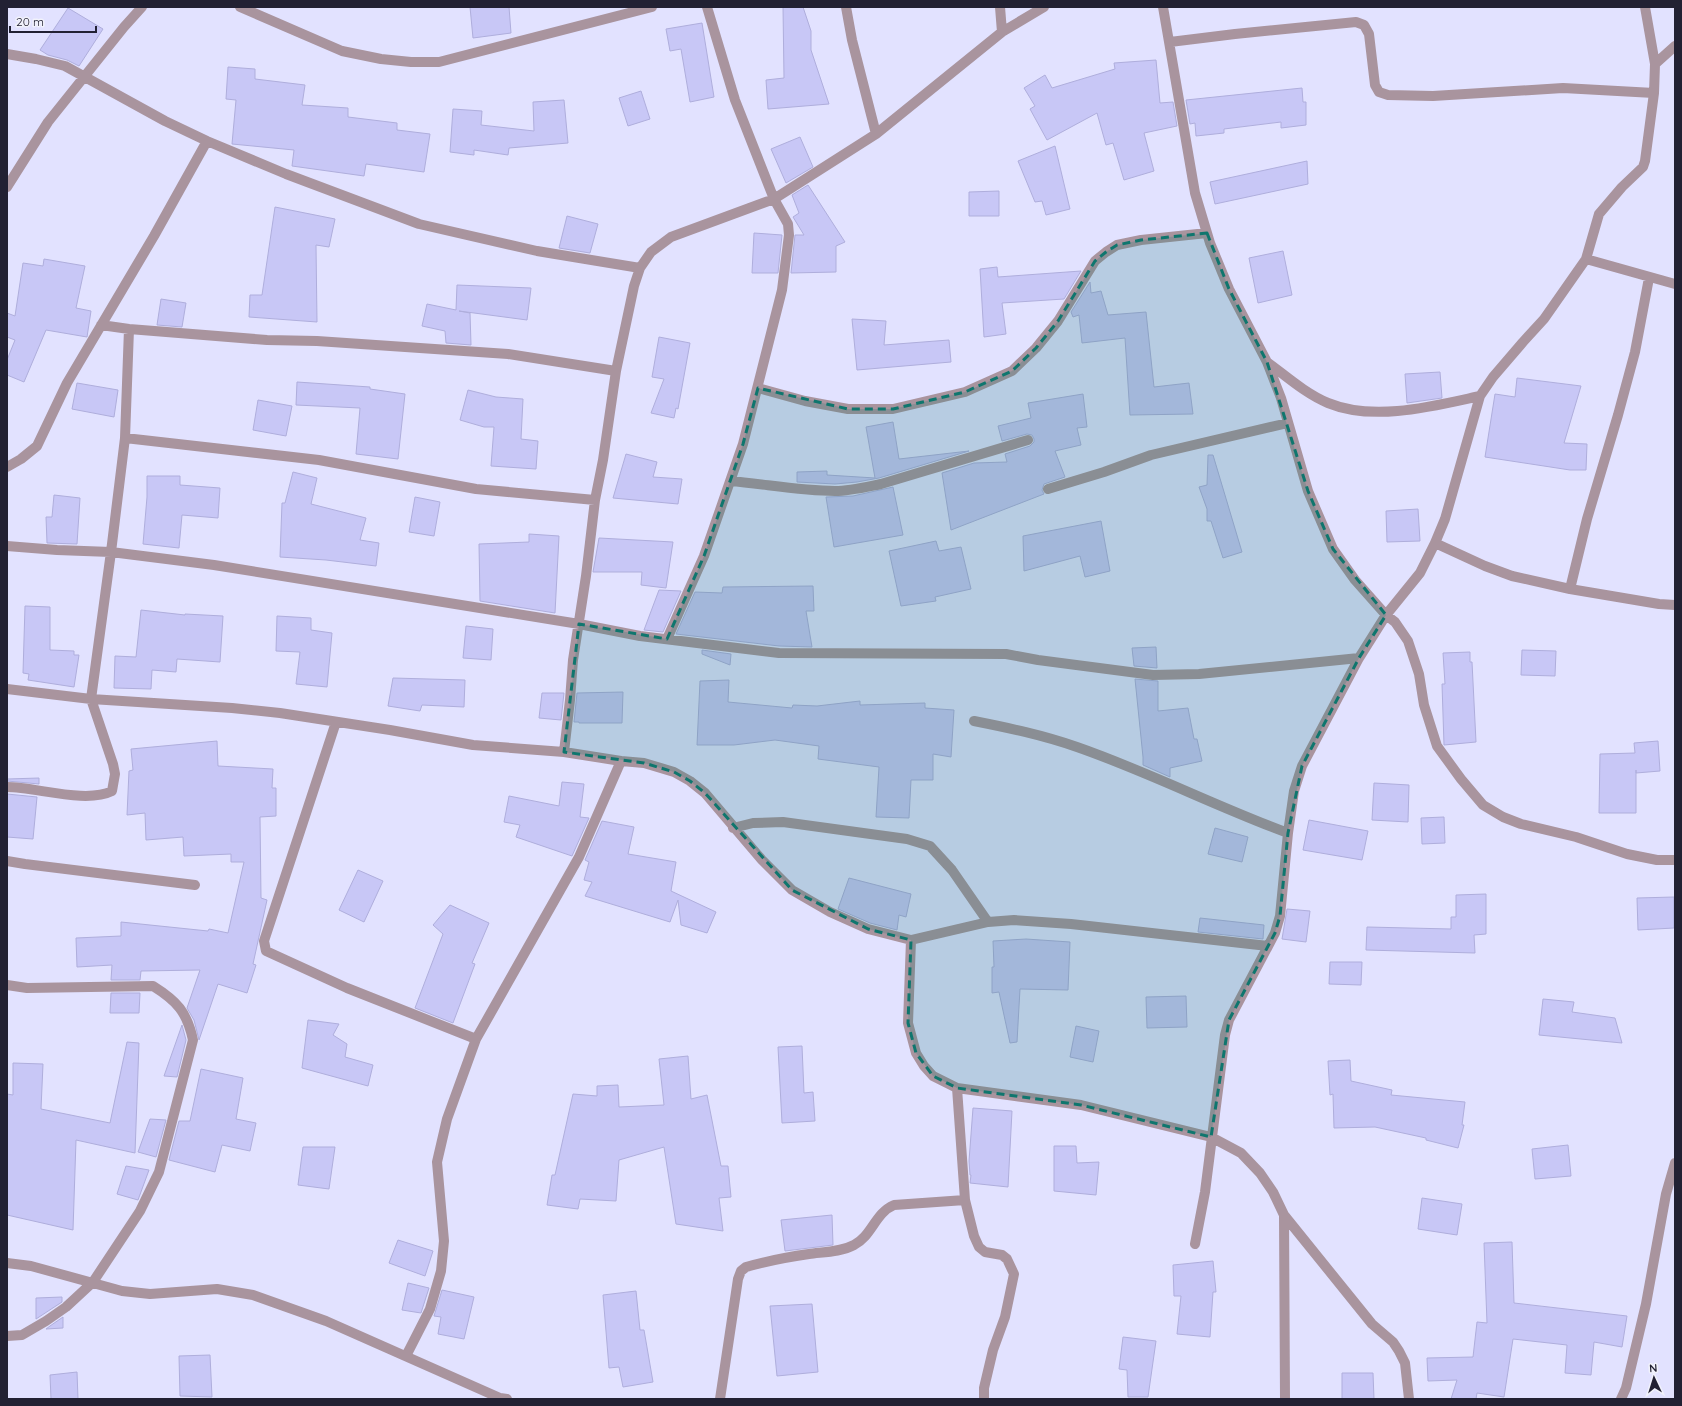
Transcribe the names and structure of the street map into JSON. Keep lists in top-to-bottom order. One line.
{"scale_bar":"20 m","north":"top"}
